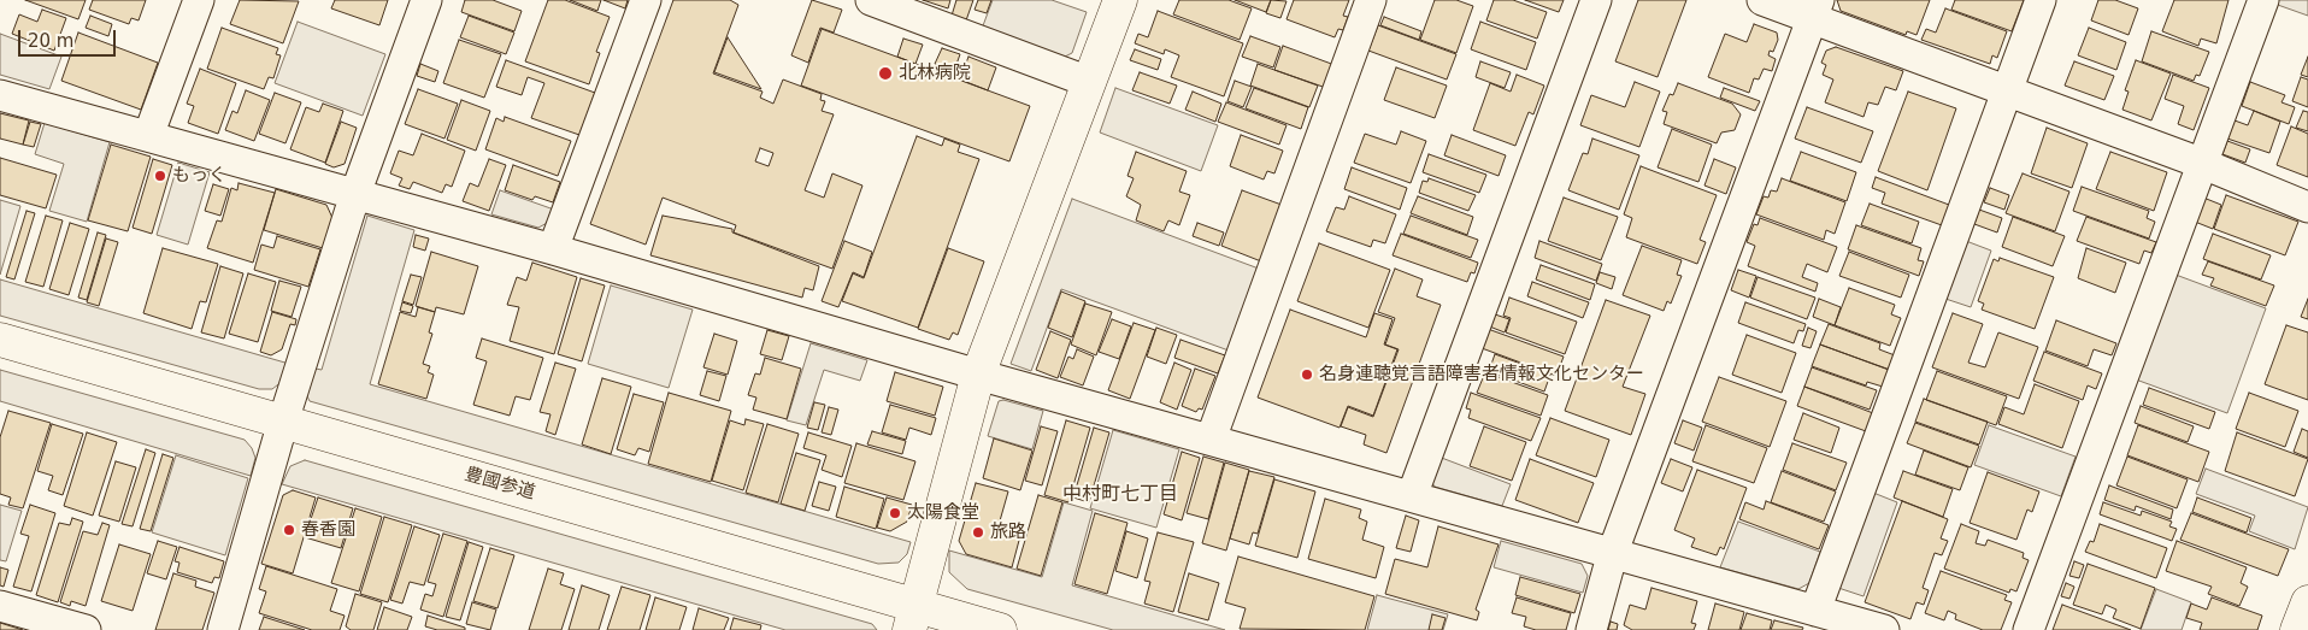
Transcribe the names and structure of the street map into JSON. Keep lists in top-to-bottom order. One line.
{"streets":{"street":["豊國参道"]},"districts":["中村町七丁目"],"places":["北林病院","もっく","名身連聴覚言語障害者情報文化センター","太陽食堂","春香園","旅路"],"scale_bar":"20 m"}
